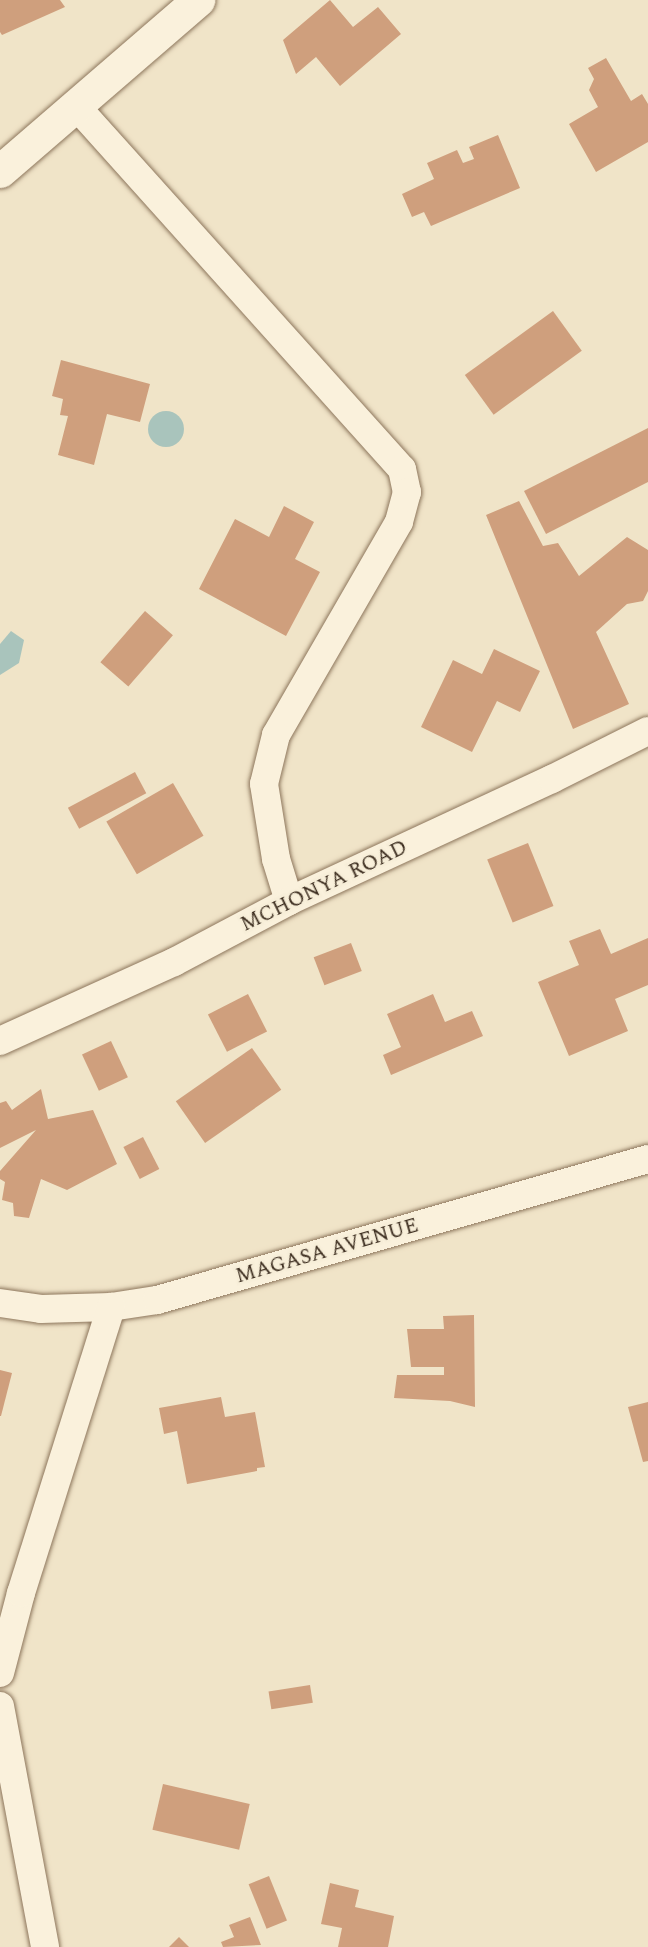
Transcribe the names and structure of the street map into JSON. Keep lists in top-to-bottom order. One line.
{"streets":{"street":["MCHONYA ROAD","MAGASA AVENUE"]}}
